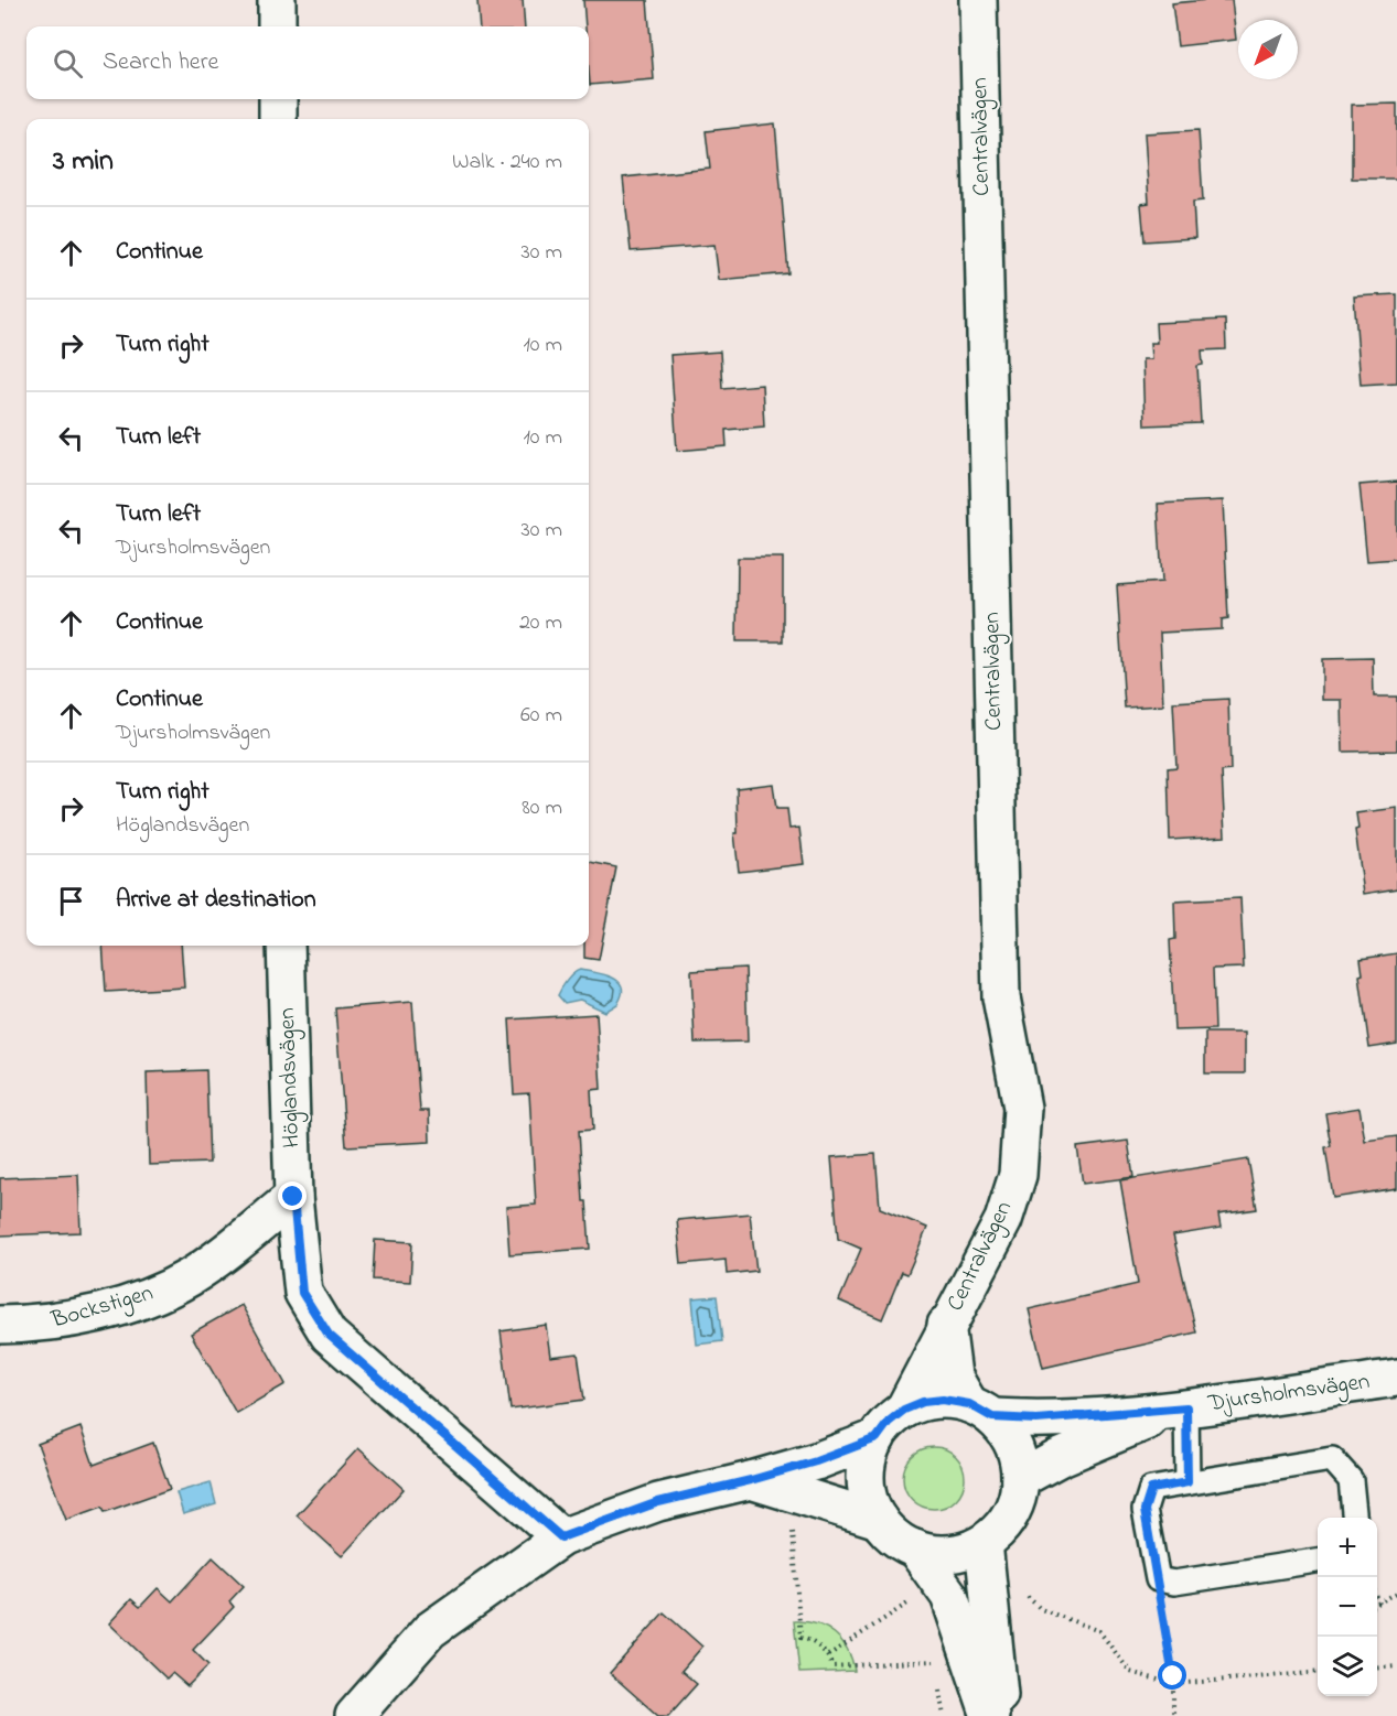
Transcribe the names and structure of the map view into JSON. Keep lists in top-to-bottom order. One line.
{"streets":{"street":["Centralvägen","Höglandsvägen","Bockstigen","Djursholmsvägen"]},"crossings":[["Centralvägen","Djursholmsvägen"],["Höglandsvägen","Bockstigen"]],"north":"bottom left","page":{"search":"Search here","heading":["3 min","Walk · 240 m"],"list":[["Continue","30 m"],["Turn right","10 m"],["Turn left","10 m"],["Turn left","Djursholmsvägen","30 m"],["Continue","20 m"],["Continue","Djursholmsvägen","60 m"],["Turn right","Höglandsvägen","80 m"],"Arrive at destination"],"map_buttons":["+","−"]}}
